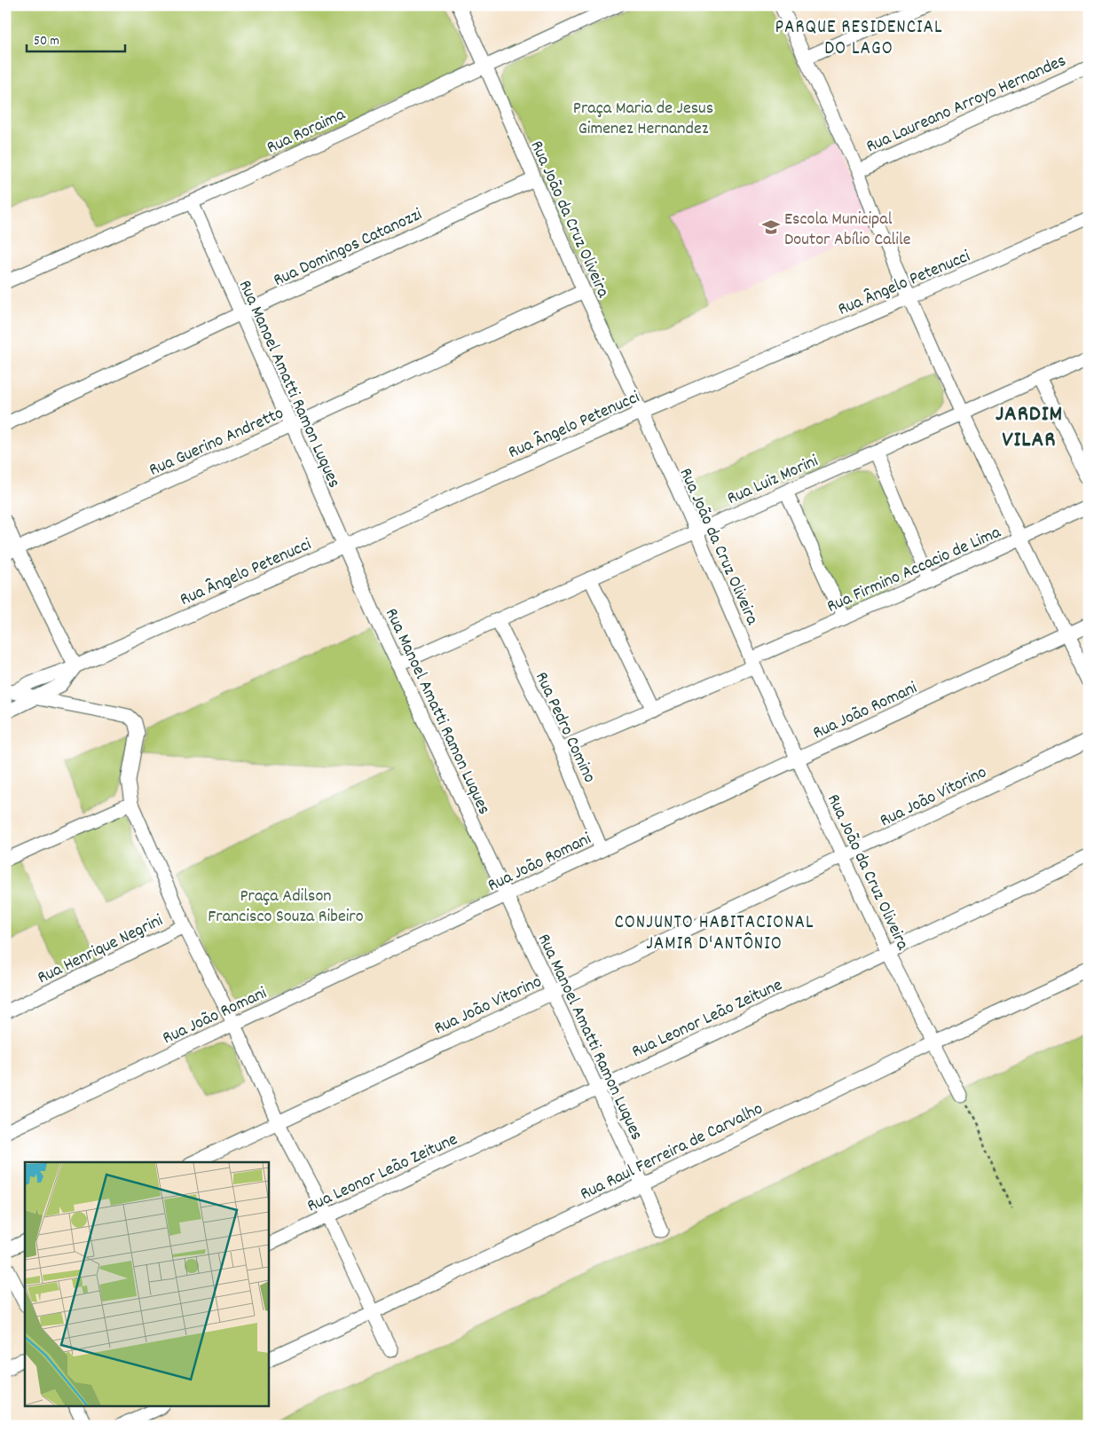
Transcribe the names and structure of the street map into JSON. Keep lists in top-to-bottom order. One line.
{"streets":{"street":["Rua Laureano Arroyo Hernandes","Rua Roraima","Rua João da Cruz Oliveira","Rua Domingos Catanozzi","Rua Ângelo Petenucci","Rua Manoel Amatti Ramon Luques","Rua Guerino Andretto","Rua Luiz Morini","Rua Firmino Accacio de Lima","Rua João Romani","Rua Pedro Comino","Rua João Vitorino","Rua Henrique Negrini","Rua Leonor Leão Zeitune","Rua Raul Ferreira de Carvalho"]},"crossings":[["Rua Roraima","Rua João da Cruz Oliveira"],["Rua Roraima","Rua Manoel Amatti Ramon Luques"],["Rua João da Cruz Oliveira","Rua Domingos Catanozzi"],["Rua João da Cruz Oliveira","Rua Ângelo Petenucci"],["Rua João da Cruz Oliveira","Rua Guerino Andretto"],["Rua João da Cruz Oliveira","Rua Luiz Morini"],["Rua João da Cruz Oliveira","Rua Firmino Accacio de Lima"],["Rua João da Cruz Oliveira","Rua João Romani"],["Rua João da Cruz Oliveira","Rua João Vitorino"],["Rua João da Cruz Oliveira","Rua Leonor Leão Zeitune"],["Rua João da Cruz Oliveira","Rua Raul Ferreira de Carvalho"],["Rua Domingos Catanozzi","Rua Manoel Amatti Ramon Luques"],["Rua Ângelo Petenucci","Rua Manoel Amatti Ramon Luques"],["Rua Manoel Amatti Ramon Luques","Rua Guerino Andretto"],["Rua Manoel Amatti Ramon Luques","Rua Luiz Morini"],["Rua Manoel Amatti Ramon Luques","Rua João Romani"],["Rua Manoel Amatti Ramon Luques","Rua João Vitorino"],["Rua Manoel Amatti Ramon Luques","Rua Leonor Leão Zeitune"],["Rua Manoel Amatti Ramon Luques","Rua Raul Ferreira de Carvalho"],["Rua Luiz Morini","Rua Pedro Comino"],["Rua Firmino Accacio de Lima","Rua Pedro Comino"],["Rua João Romani","Rua Pedro Comino"]],"districts":["PARQUE RESIDENCIAL DO LAGO","JARDIM VILAR","CONJUNTO HABITACIONAL JAMIR D'ANTÔNIO"],"parks":["Praça Maria de Jesus Gimenez Hernandez","Praça Adilson Francisco Souza Ribeiro"],"places":{"school or university":["Escola Municipal Doutor Abílio Calile"]},"scale_bar":"50 m"}
